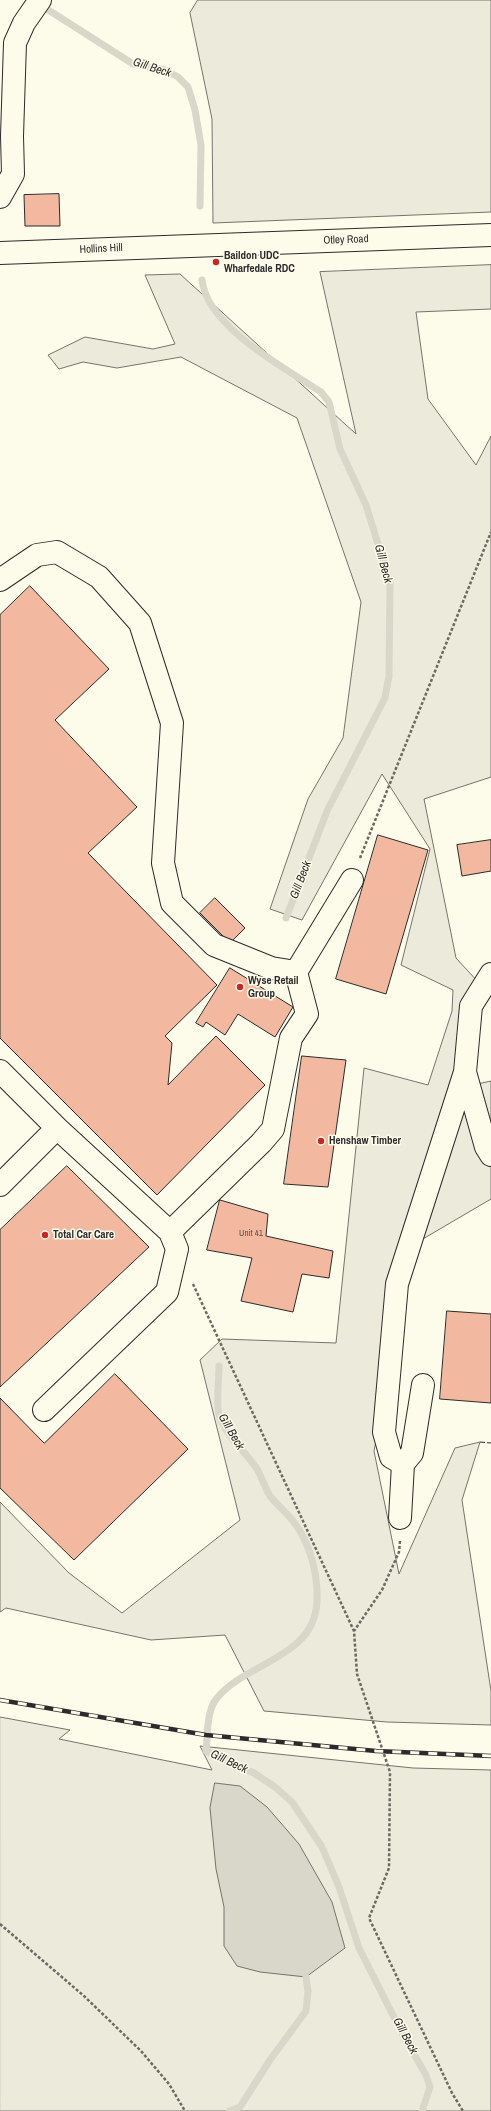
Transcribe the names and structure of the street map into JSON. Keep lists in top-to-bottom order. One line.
{"streets":{"street":["Otley Road","Hollins Hill"]},"crossings":[["Otley Road","Hollins Hill"]],"water":["Gill Beck"],"places":["Baildon UDC Wharfedale RDC","Wyse Retail Group","Henshaw Timber","Total Car Care"],"house_numbers":["Unit 41"]}
